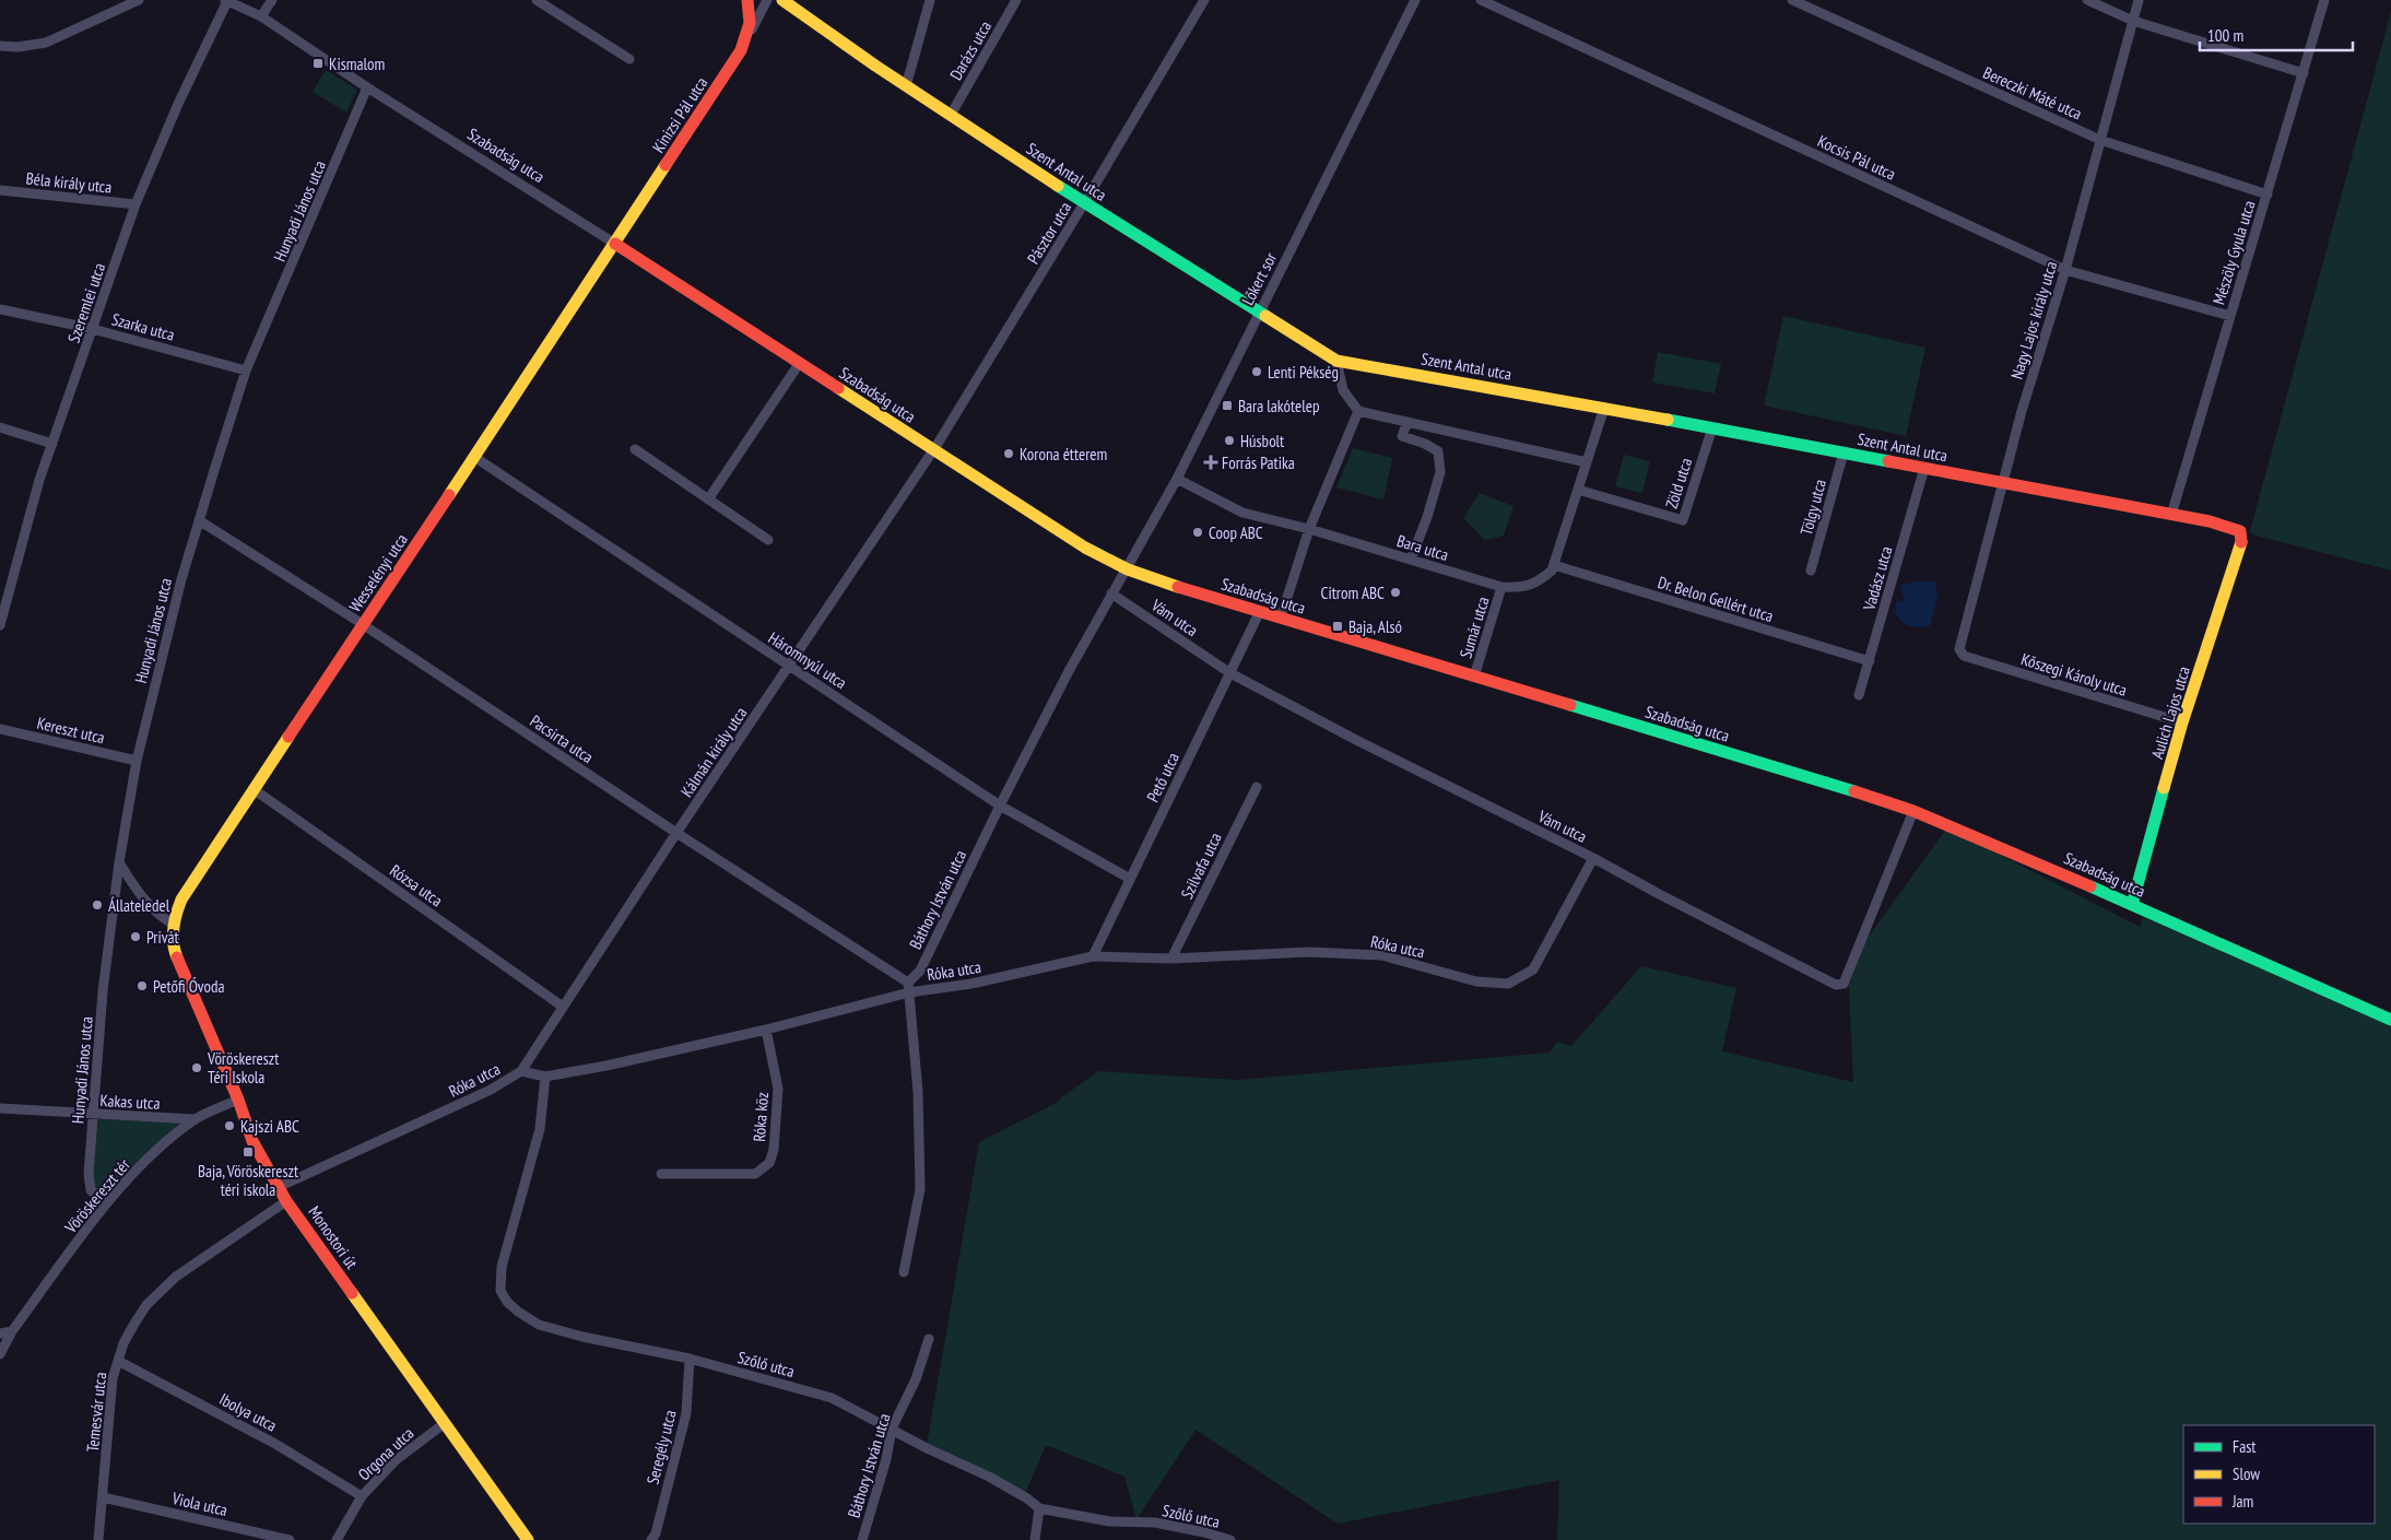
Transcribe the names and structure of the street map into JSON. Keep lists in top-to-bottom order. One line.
{"streets":{"main road":["Kinizsi Pál utca","Szabadság utca","Szent Antal utca","Wesselényi utca","Aulich Lajos utca","Monostori út"],"street":["Darázs utca","Bereczki Máté utca","Kocsis Pál utca","Béla király utca","Hunyadi János utca","Pásztor utca","Mészöly Gyula utca","Lőkert sor","Szeremlei utca","Nagy Lajos király utca","Szarka utca","Zöld utca","Tölgy utca","Bara utca","Vadász utca","Dr. Belon Gellért utca","Vám utca","Sumár utca","Háromnyúl utca","Kőszegi Károly utca","Kereszt utca","Pacsirta utca","Kálmán király utca","Pető utca","Szilvafa utca","Rózsa utca","Báthory István utca","Róka utca","Kakas utca","Róka köz","Vöröskereszt tér","Szőlő utca","Temesvár utca","Ibolya utca","Seregély utca","Orgona utca","Viola utca"]},"crossings":[["Darázs utca","Szent Antal utca"],["Bereczki Máté utca","Mészöly Gyula utca"],["Bereczki Máté utca","Nagy Lajos király utca"],["Kinizsi Pál utca","Szabadság utca"],["Kinizsi Pál utca","Wesselényi utca"],["Szabadság utca","Hunyadi János utca"],["Szabadság utca","Pásztor utca"],["Szabadság utca","Lőkert sor"],["Szabadság utca","Szeremlei utca"],["Szabadság utca","Wesselényi utca"],["Szabadság utca","Vám utca"],["Szabadság utca","Sumár utca"],["Szabadság utca","Aulich Lajos utca"],["Szabadság utca","Kálmán király utca"],["Szabadság utca","Pető utca"],["Szabadság utca","Báthory István utca"],["Kocsis Pál utca","Mészöly Gyula utca"],["Kocsis Pál utca","Nagy Lajos király utca"],["Szent Antal utca","Pásztor utca"],["Szent Antal utca","Mészöly Gyula utca"],["Szent Antal utca","Lőkert sor"],["Szent Antal utca","Nagy Lajos király utca"],["Szent Antal utca","Zöld utca"],["Szent Antal utca","Tölgy utca"],["Szent Antal utca","Bara utca"],["Szent Antal utca","Vadász utca"],["Szent Antal utca","Aulich Lajos utca"],["Béla király utca","Szeremlei utca"],["Hunyadi János utca","Szarka utca"],["Hunyadi János utca","Kereszt utca"],["Hunyadi János utca","Pacsirta utca"],["Hunyadi János utca","Kakas utca"],["Hunyadi János utca","Vöröskereszt tér"],["Pásztor utca","Kálmán király utca"],["Lőkert sor","Bara utca"],["Lőkert sor","Báthory István utca"],["Szeremlei utca","Szarka utca"],["Nagy Lajos király utca","Kőszegi Károly utca"],["Zöld utca","Bara utca"],["Bara utca","Dr. Belon Gellért utca"],["Bara utca","Sumár utca"],["Wesselényi utca","Háromnyúl utca"],["Wesselényi utca","Pacsirta utca"],["Wesselényi utca","Rózsa utca"],["Wesselényi utca","Monostori út"],["Vadász utca","Dr. Belon Gellért utca"],["Vám utca","Pető utca"],["Vám utca","Báthory István utca"],["Vám utca","Róka utca"],["Háromnyúl utca","Kálmán király utca"],["Háromnyúl utca","Pető utca"],["Háromnyúl utca","Báthory István utca"],["Kőszegi Károly utca","Aulich Lajos utca"],["Pacsirta utca","Kálmán király utca"],["Pacsirta utca","Báthory István utca"],["Pacsirta utca","Róka utca"],["Kálmán király utca","Rózsa utca"],["Kálmán király utca","Róka utca"],["Pető utca","Róka utca"],["Szilvafa utca","Róka utca"],["Báthory István utca","Róka utca"],["Báthory István utca","Szőlő utca"],["Róka utca","Róka köz"],["Róka utca","Monostori út"],["Róka utca","Szőlő utca"],["Kakas utca","Vöröskereszt tér"],["Vöröskereszt tér","Monostori út"],["Monostori út","Temesvár utca"],["Monostori út","Orgona utca"],["Szőlő utca","Seregély utca"],["Temesvár utca","Ibolya utca"],["Temesvár utca","Viola utca"],["Ibolya utca","Orgona utca"]],"places":{"transit":["Kismalom","Bara lakótelep","Baja, Alsó","Baja, Vöröskereszt téri iskola"],"other":["Lenti Pékség","Húsbolt","Korona étterem","Coop ABC","Citrom ABC","Állateledel","Privát","Petőfi Óvoda","Vöröskereszt Téri Iskola","Kajszi ABC"],"health":["Forrás Patika"]},"legend":["Fast","Slow","Jam"],"scale_bar":"100 m"}
